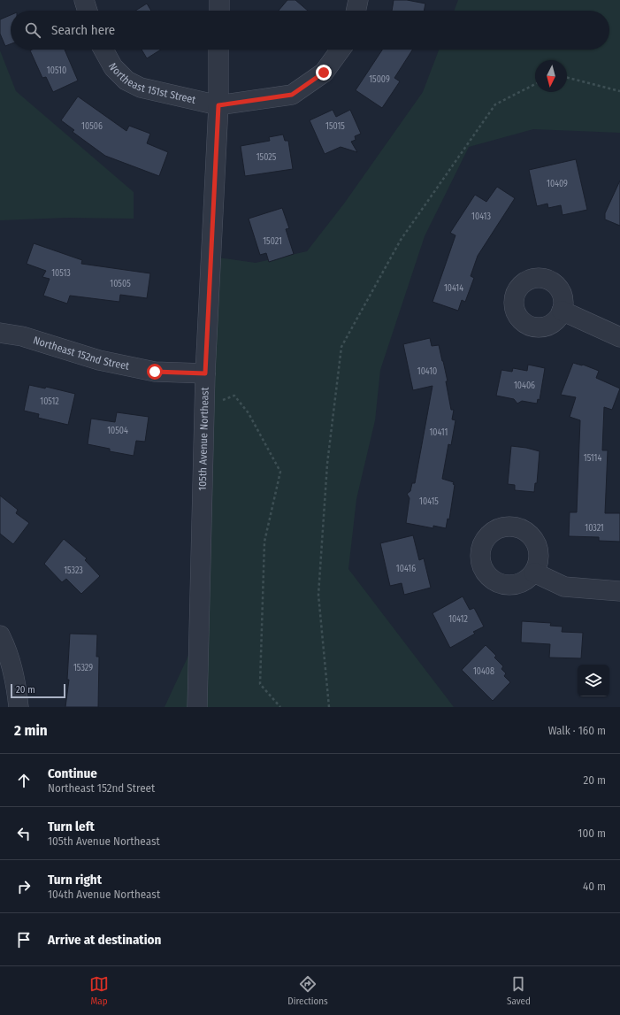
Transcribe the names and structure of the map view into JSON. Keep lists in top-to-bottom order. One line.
{"streets":{"street":["Northeast 151st Street","Northeast 152nd Street","105th Avenue Northeast"]},"crossings":[["Northeast 151st Street","105th Avenue Northeast"],["Northeast 152nd Street","105th Avenue Northeast"]],"house_numbers":["10510","15009","10506","15015","15025","10409","10413","15021","10513","10505","10414","10410","10406","10512","10504","10411","15114","10415","10321","10416","15323","10412","15329","10408"],"scale_bar":"20 m","north":"bottom","page":{"search":"Search here","scale":"20 m","heading":["2 min","Walk · 160 m"],"list":[["Continue","Northeast 152nd Street","20 m"],["Turn left","105th Avenue Northeast","100 m"],["Turn right","104th Avenue Northeast","40 m"],"Arrive at destination"],"nav":["Map","Directions","Saved"]}}
